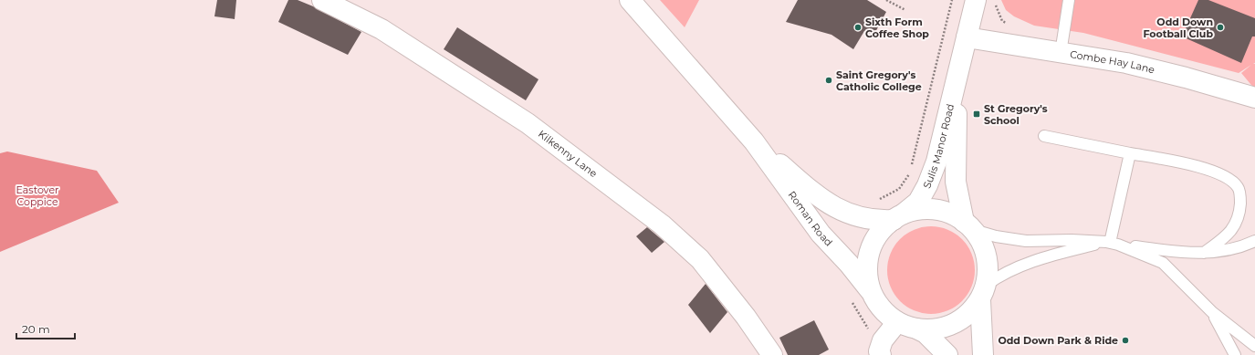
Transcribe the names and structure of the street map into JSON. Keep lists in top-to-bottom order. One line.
{"streets":{"street":["Combe Hay Lane","Sulis Manor Road","Kilkenny Lane","Roman Road"]},"crossings":[["Combe Hay Lane","Sulis Manor Road"],["Sulis Manor Road","Roman Road"]],"parks":["Eastover Coppice"],"places":{"other":["Sixth Form Coffee Shop","Odd Down Football Club","Saint Gregory's Catholic College","Odd Down Park & Ride"],"transit":["St Gregory's School"]},"scale_bar":"20 m"}
